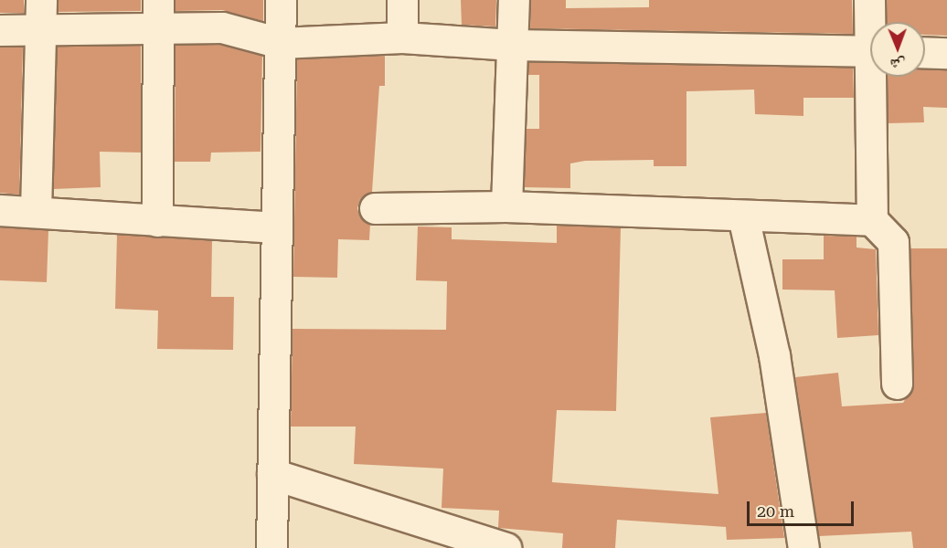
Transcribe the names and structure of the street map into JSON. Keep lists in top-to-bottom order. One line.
{"scale_bar":"20 m","north":"bottom"}
